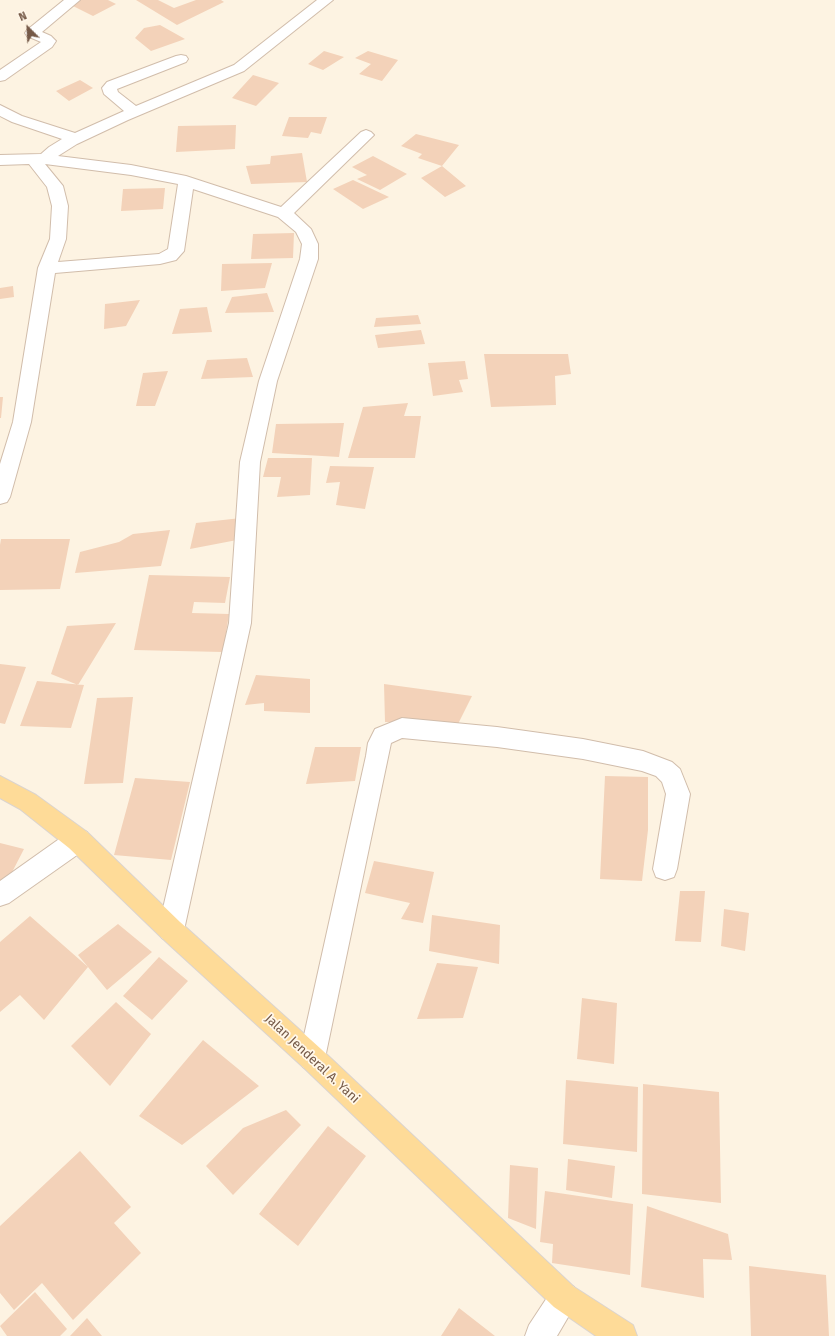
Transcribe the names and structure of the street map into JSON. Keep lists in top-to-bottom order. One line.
{"streets":{"main road":["Jalan Jenderal A. Yani"]},"north":"top left"}
